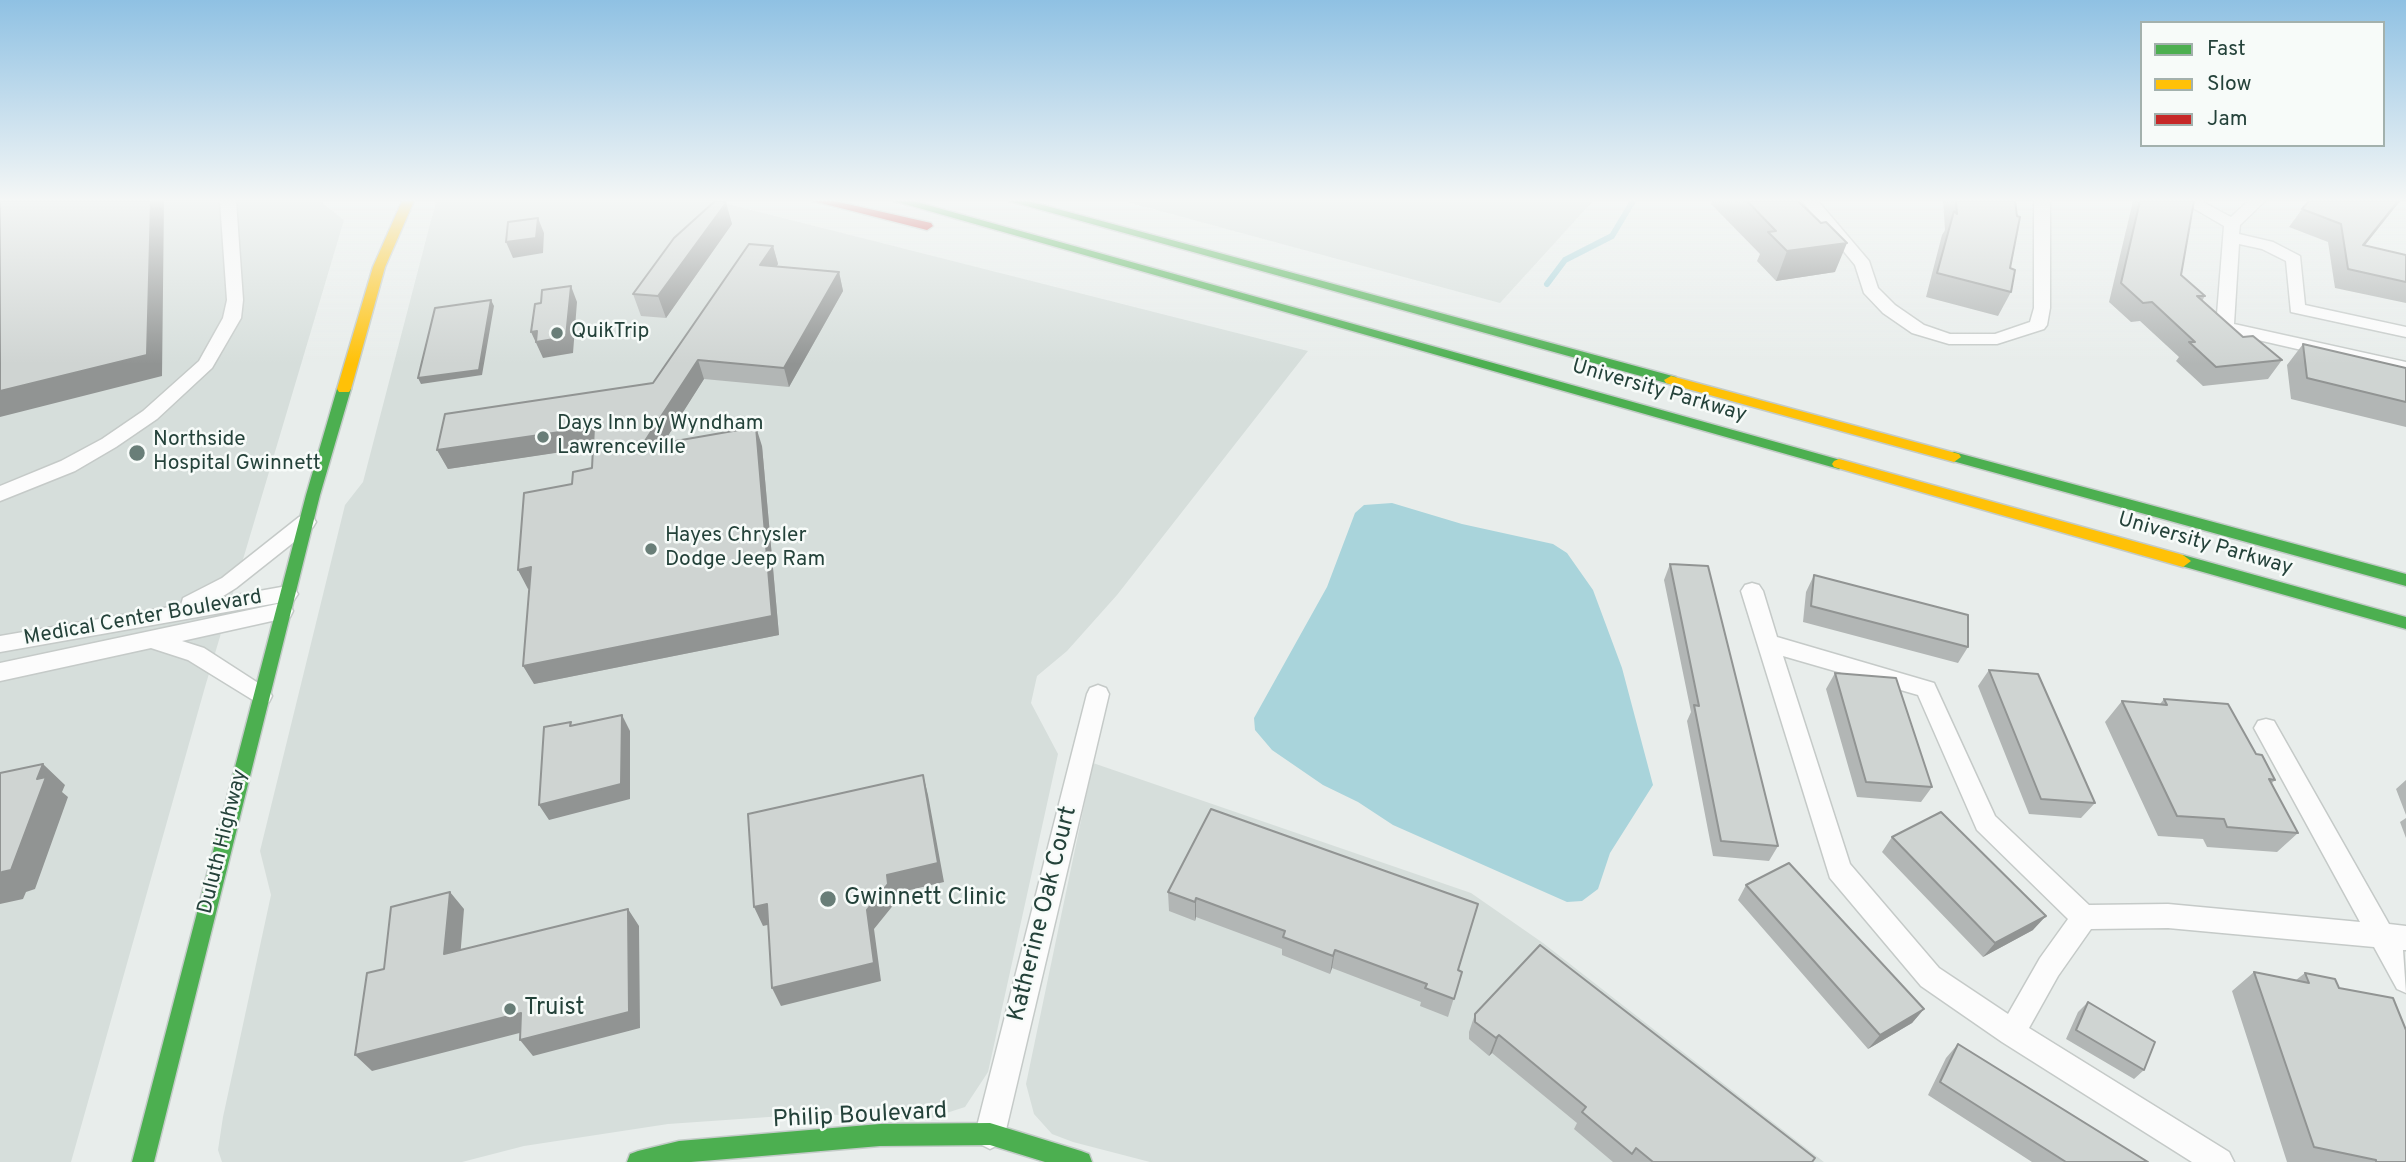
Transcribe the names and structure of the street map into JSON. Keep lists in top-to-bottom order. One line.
{"streets":{"main road":["University Parkway","Duluth Highway","Philip Boulevard"],"street":["Medical Center Boulevard","Katherine Oak Court"]},"crossings":[["Medical Center Boulevard","Duluth Highway"],["Katherine Oak Court","Philip Boulevard"]],"places":["QuikTrip","Days Inn by Wyndham Lawrenceville","Northside Hospital Gwinnett","Hayes Chrysler Dodge Jeep Ram","Gwinnett Clinic","Truist"],"legend":["Fast","Slow","Jam"]}
